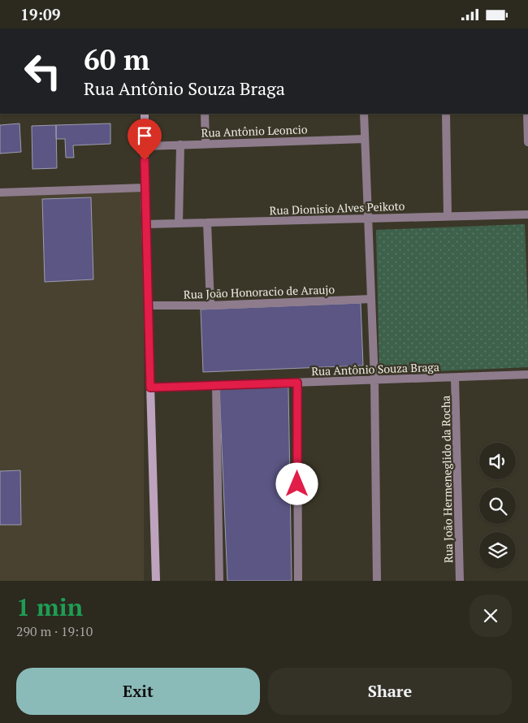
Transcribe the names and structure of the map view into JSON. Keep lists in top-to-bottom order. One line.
{"streets":{"street":["Rua Antônio Leoncio","Rua Dionisio Alves Peikoto","Rua João Honoracio de Araujo","Rua Antônio Souza Braga","Rua João Hermeneglido da Rocha"]},"crossings":[["Rua Antônio Souza Braga","Rua João Hermeneglido da Rocha"]],"page":{"status":"19:09","turn":["60 m","Rua Antônio Souza Braga"],"heading":["1 min","290 m · 19:10"],"buttons":["Exit","Share"]}}
